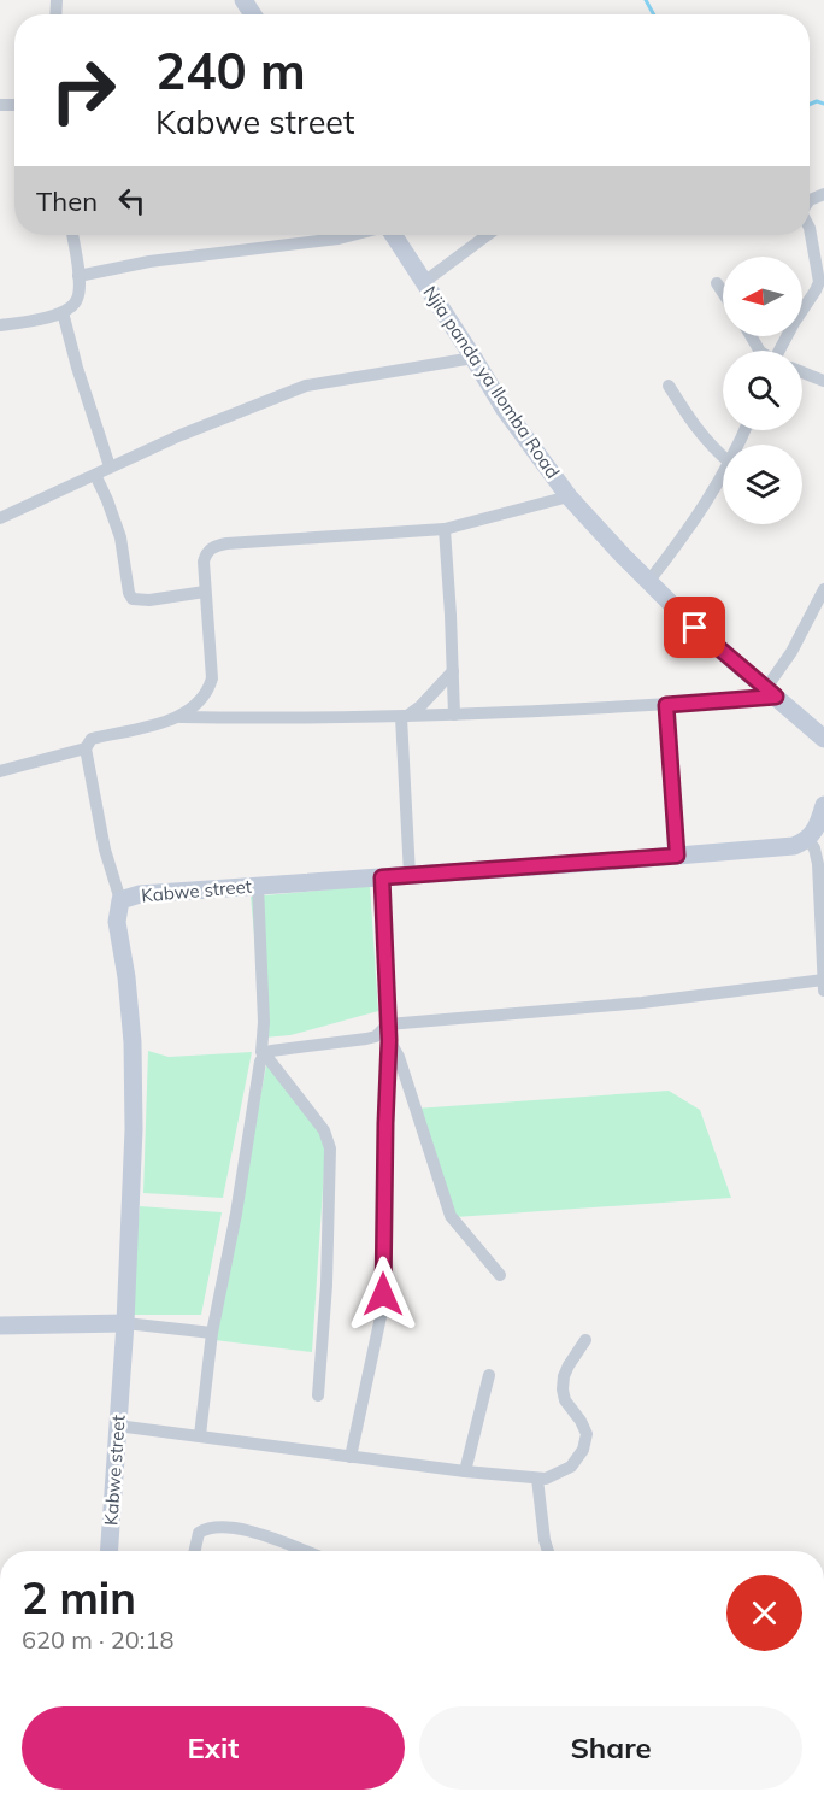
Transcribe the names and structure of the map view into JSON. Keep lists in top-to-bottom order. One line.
{"streets":{"main road":["Njia panda ya Ilomba Road","Kabwe street"]},"north":"left","page":{"turn":["240 m","Kabwe street"],"then":"Then","heading":["2 min","620 m · 20:18"],"buttons":["Exit","Share"]}}
